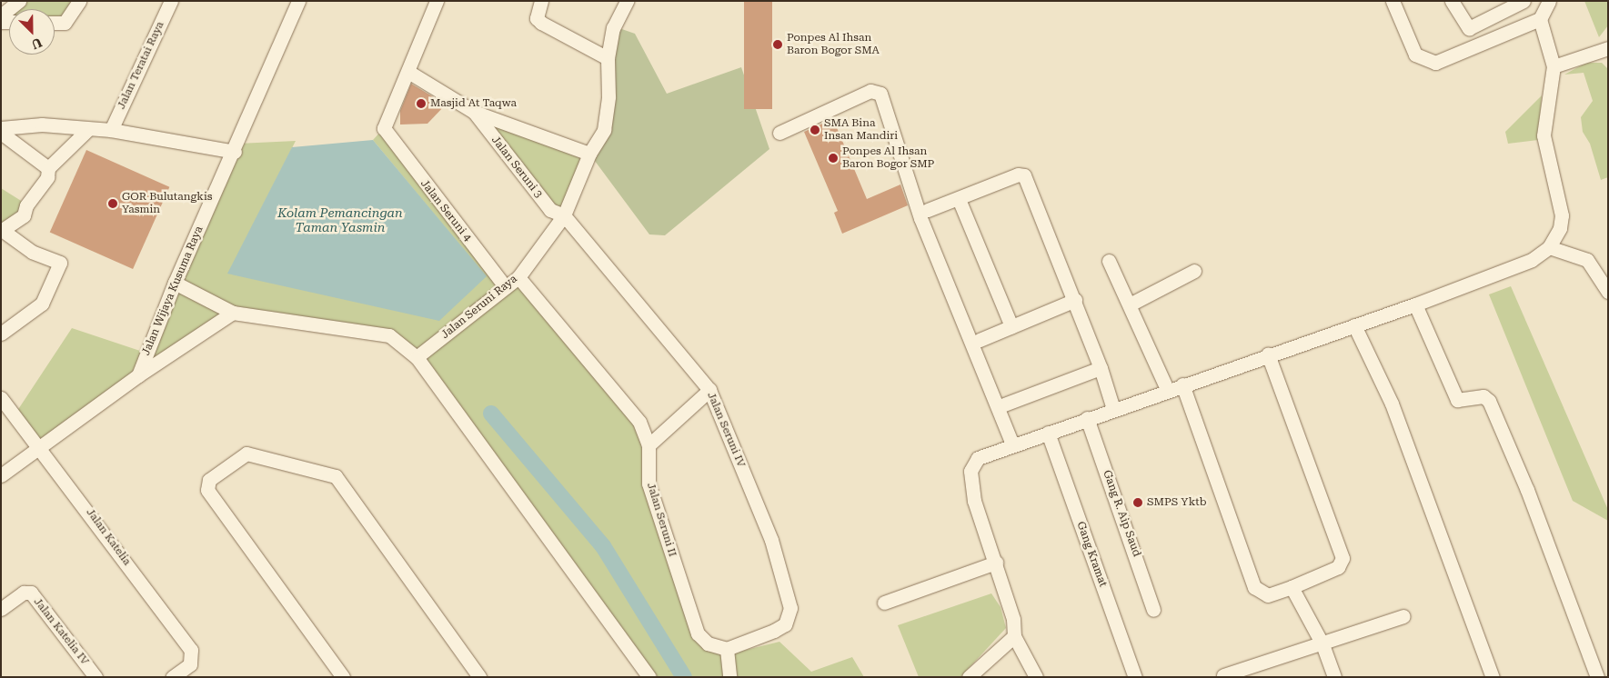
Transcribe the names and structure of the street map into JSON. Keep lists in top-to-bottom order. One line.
{"streets":{"street":["Jalan Teratai Raya","Jalan Seruni 3","Jalan Seruni 4","Jalan Wijaya Kusuma Raya","Jalan Seruni Raya","Jalan Seruni IV","Gang R. Aip Saud","Jalan Seruni II","Jalan Katelia","Gang Kramat","Jalan Katelia IV"]},"crossings":[["Jalan Seruni 3","Jalan Seruni 4"],["Jalan Seruni 3","Jalan Seruni Raya"],["Jalan Seruni 3","Jalan Seruni IV"],["Jalan Seruni 4","Jalan Seruni Raya"],["Jalan Seruni Raya","Jalan Seruni IV"],["Jalan Seruni Raya","Jalan Seruni II"],["Jalan Seruni IV","Jalan Seruni II"]],"water":["Kolam Pemancingan Taman Yasmin"],"places":["Ponpes Al Ihsan Baron Bogor SMA","Masjid At Taqwa","SMA Bina Insan Mandiri","Ponpes Al Ihsan Baron Bogor SMP","GOR Bulutangkis Yasmin","SMPS Yktb"],"north":"bottom right"}
